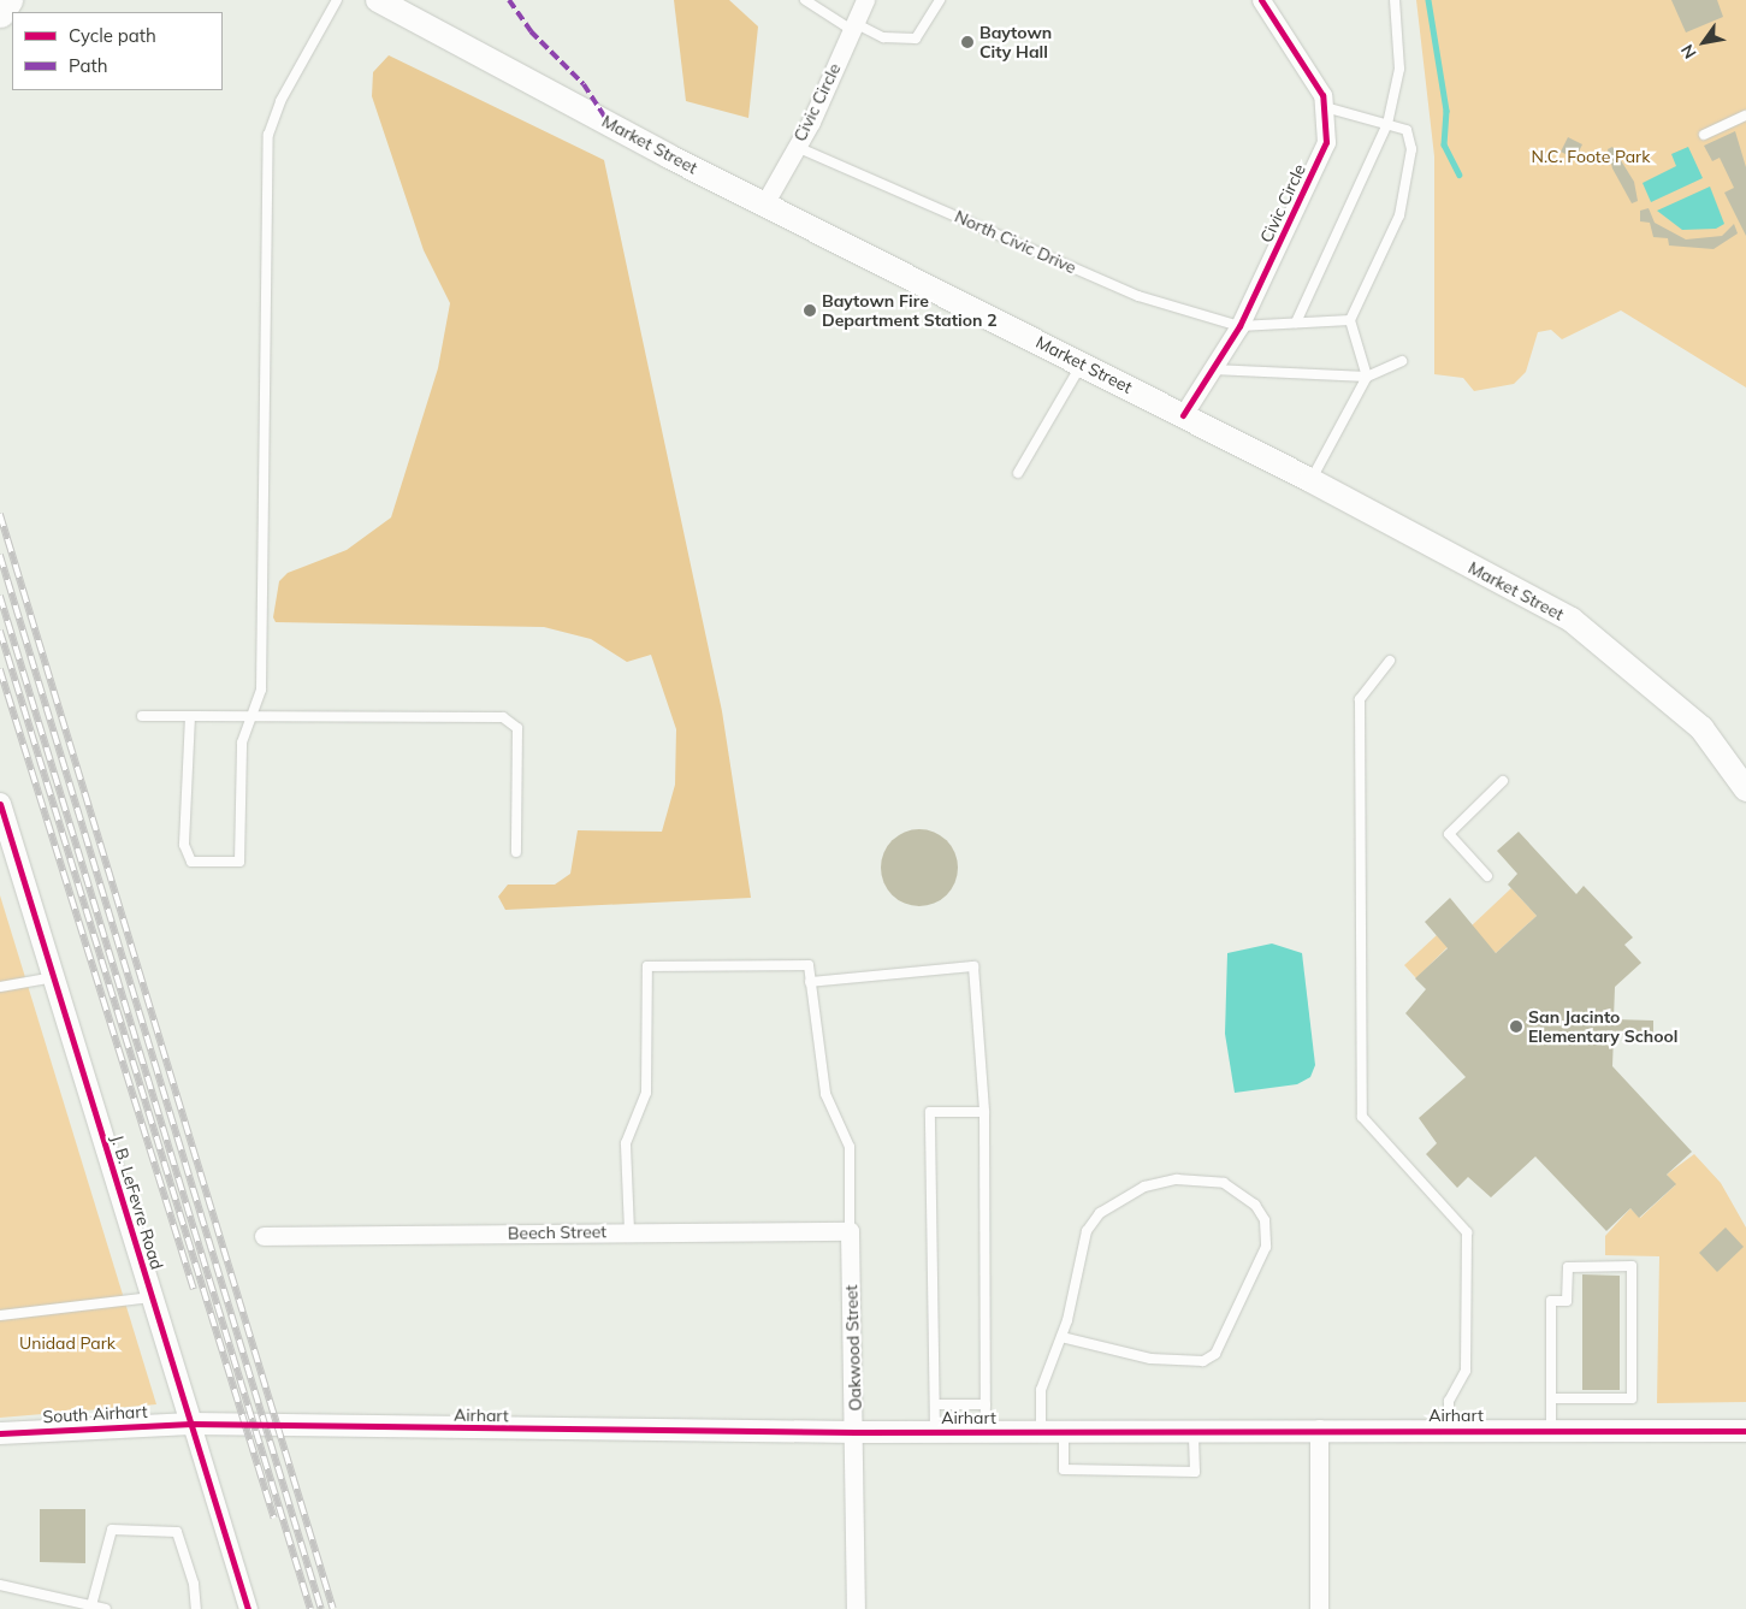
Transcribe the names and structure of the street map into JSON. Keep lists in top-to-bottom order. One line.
{"streets":{"main road":["Market Street"],"street":["Civic Circle","J. B. LeFevre Road","Beech Street","Oakwood Street","South Airhart","Airhart"],"lane":["North Civic Drive"]},"crossings":[["Civic Circle","Market Street"],["Civic Circle","North Civic Drive"],["J. B. LeFevre Road","South Airhart"],["J. B. LeFevre Road","Airhart"],["Beech Street","Oakwood Street"],["Oakwood Street","Airhart"],["South Airhart","Airhart"]],"parks":["N.C. Foote Park","Unidad Park"],"places":["Baytown City Hall","Baytown Fire Department Station 2","San Jacinto Elementary School"],"legend":["Cycle path","Path"],"north":"bottom left"}
